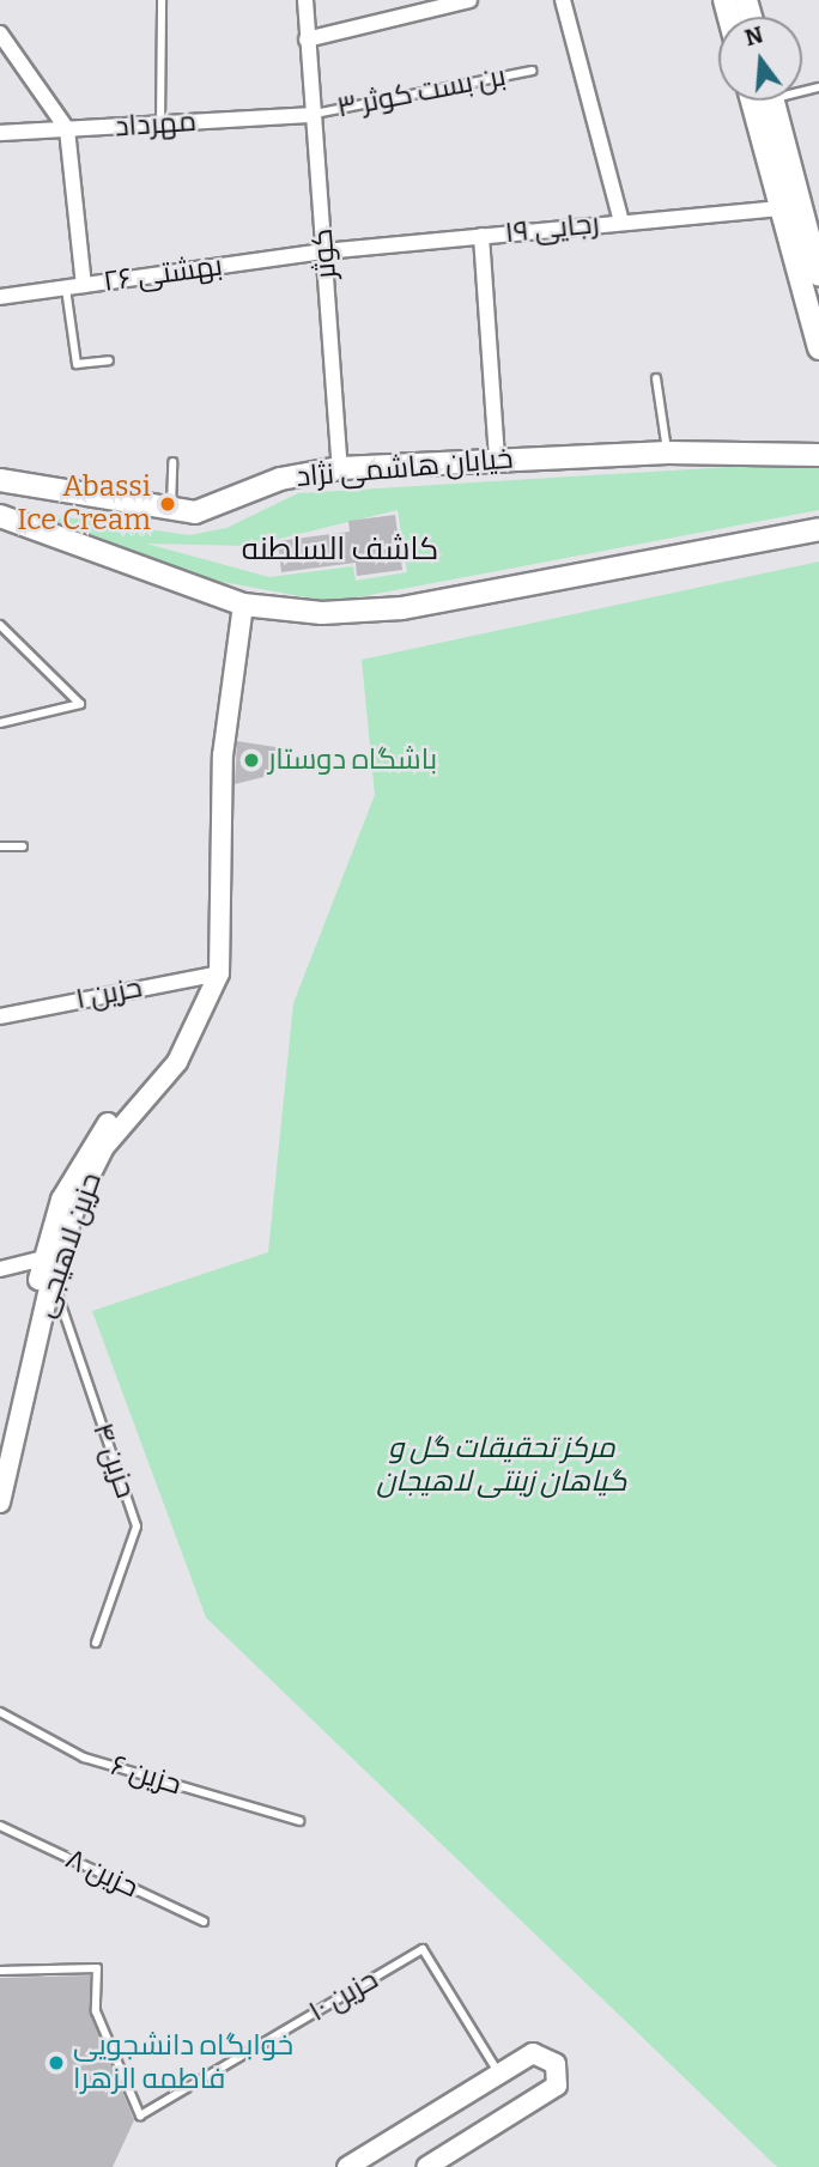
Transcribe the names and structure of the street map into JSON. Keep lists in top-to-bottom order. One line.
{"streets":{"main road":["خیابان هاشمی نژاد"],"street":["مهرداد","رجایی ۱۹","کوثر","بهشتی ۲۶","حزین ۱","حزین لاهیجی"],"lane":["بن بست کوثر ۳","حزین ۴","حزین ۶","حزین ۸","حزین ۱۰"]},"crossings":[["بن بست کوثر ۳","مهرداد"],["بن بست کوثر ۳","کوثر"],["مهرداد","کوثر"],["رجایی ۱۹","کوثر"],["رجایی ۱۹","بهشتی ۲۶"],["کوثر","بهشتی ۲۶"],["کوثر","خیابان هاشمی نژاد"],["حزین ۱","حزین لاهیجی"],["حزین لاهیجی","حزین ۴"]],"districts":["کاشف السلطنه"],"parks":["مرکز تحقیقات گل و گیاهان زینتی لاهیجان"],"places":["Abassi Ice Cream","باشگاه دوستار","خوابگاه دانشجویی فاطمه الزهرا"],"north":"top"}
